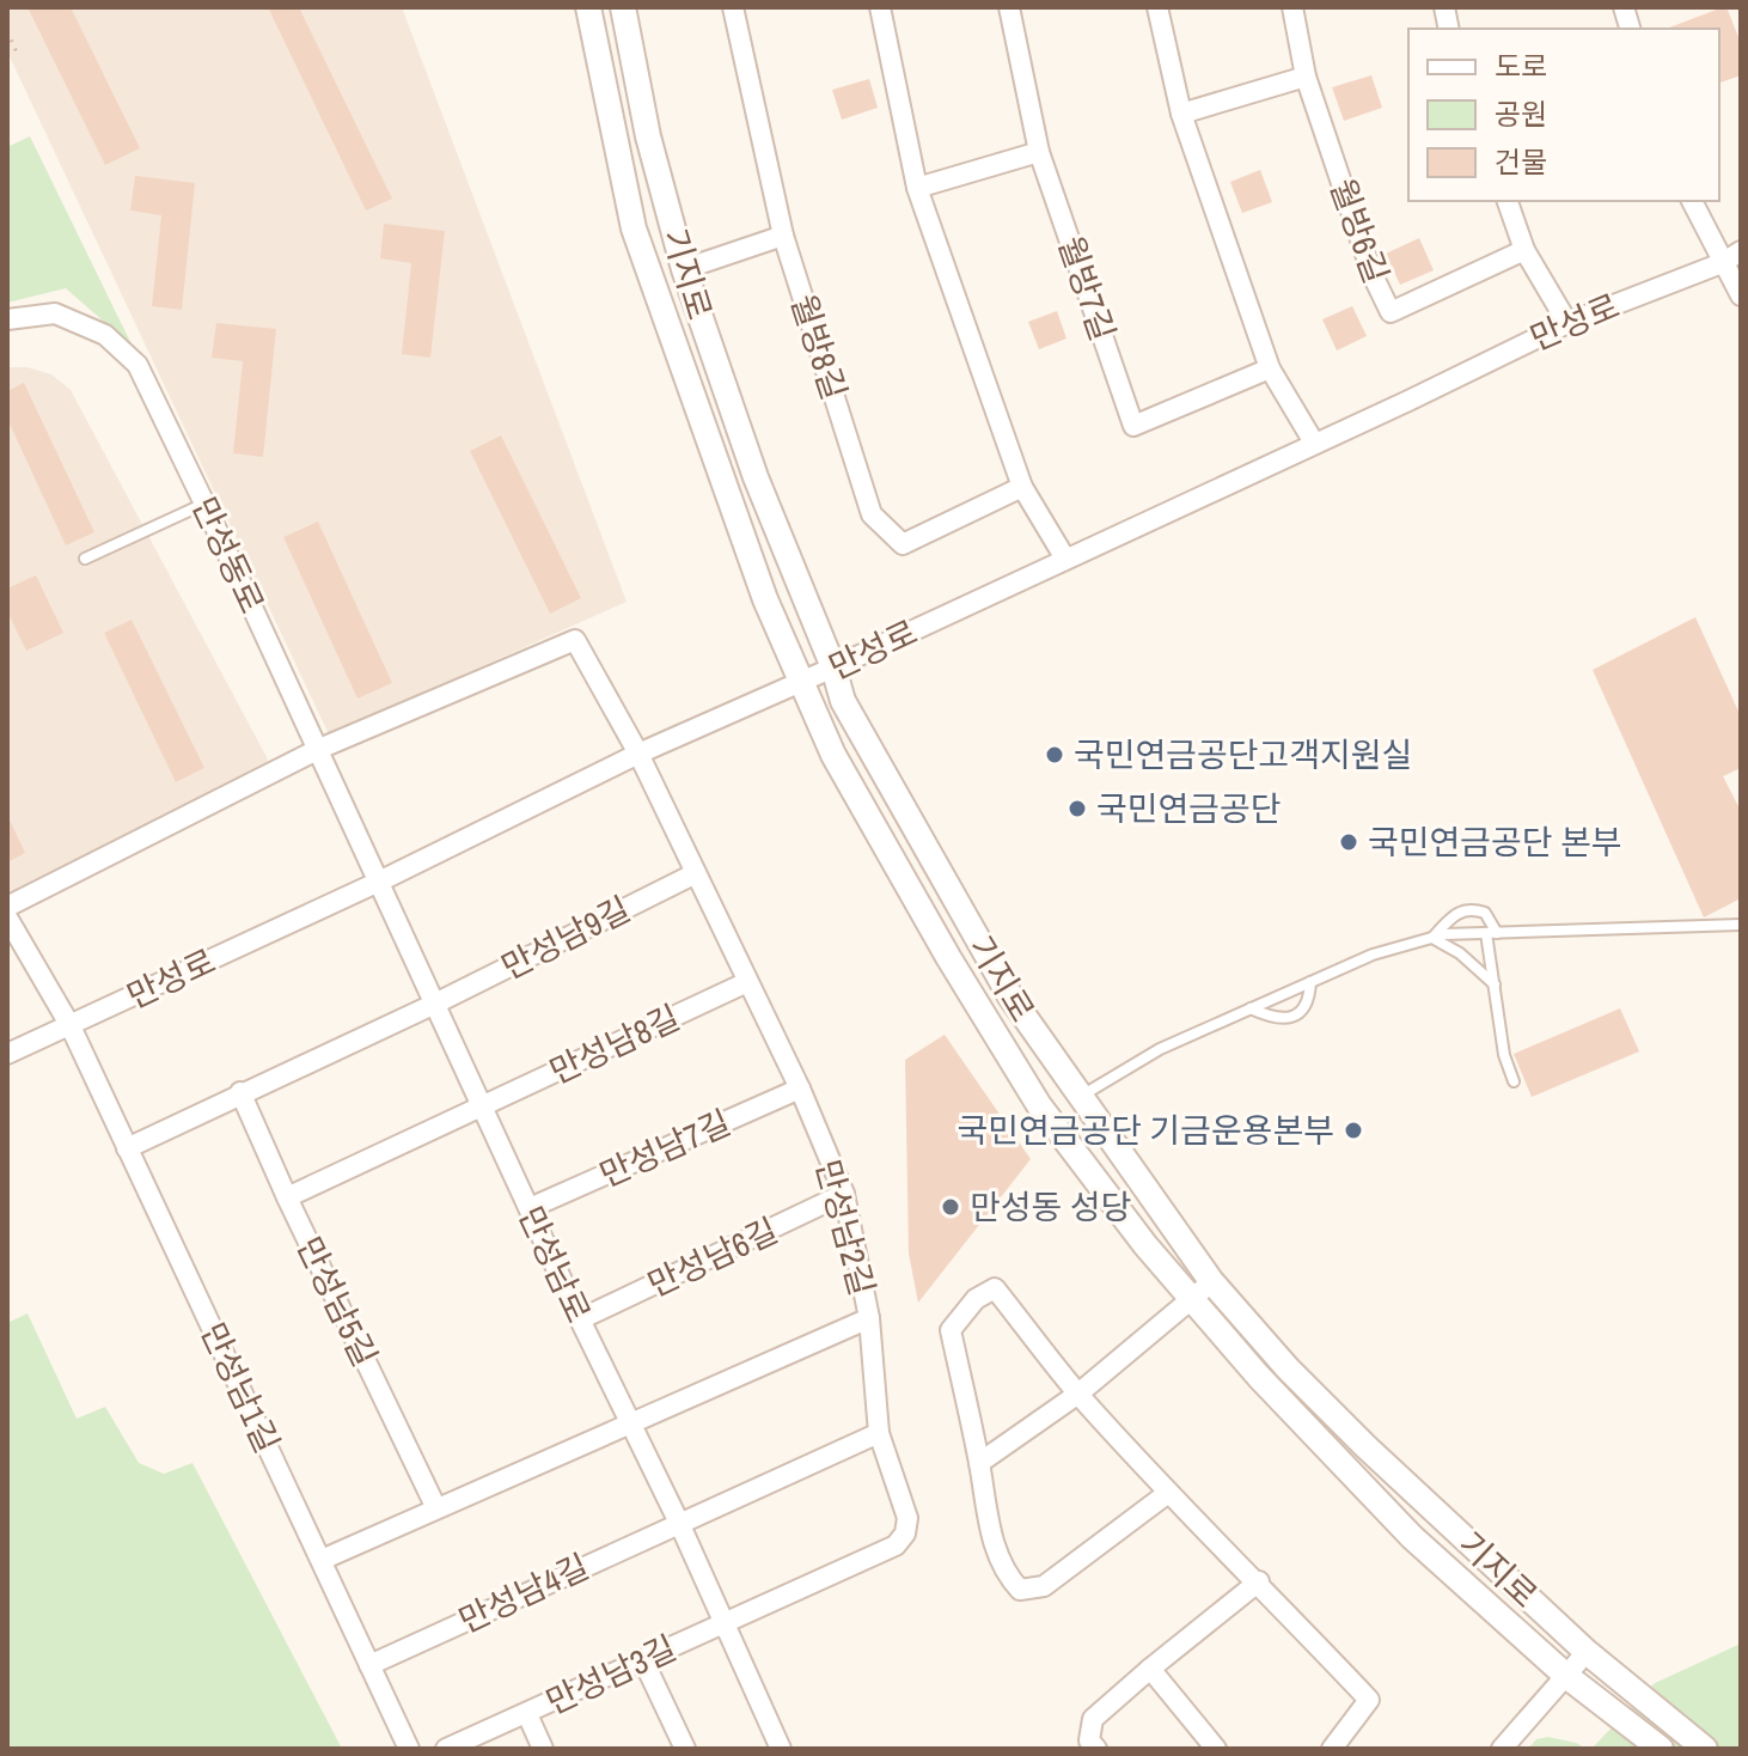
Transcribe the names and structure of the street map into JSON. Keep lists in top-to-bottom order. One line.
{"streets":{"street":["월방6길","기지로","월방7길","만성로","월방8길","만성동로","만성남9길","만성남8길","만성남7길","만성남2길","만성남6길","만성남로","만성남5길","만성남1길","만성남4길","만성남3길"]},"crossings":[["기지로","만성로"],["만성로","만성동로"],["만성로","만성남2길"],["만성로","만성남로"],["만성로","만성남1길"],["만성동로","만성남2길"],["만성동로","만성남로"],["만성남9길","만성남2길"],["만성남9길","만성남로"],["만성남8길","만성남2길"],["만성남8길","만성남로"],["만성남7길","만성남2길"],["만성남7길","만성남로"],["만성남2길","만성남6길"],["만성남2길","만성남로"],["만성남2길","만성남3길"],["만성남6길","만성남로"],["만성남로","만성남4길"],["만성남로","만성남3길"],["만성남1길","만성남4길"]],"places":["국민연금공단고객지원실","국민연금공단","국민연금공단 본부","국민연금공단 기금운용본부","만성동 성당"],"legend":["도로","공원","건물"]}
